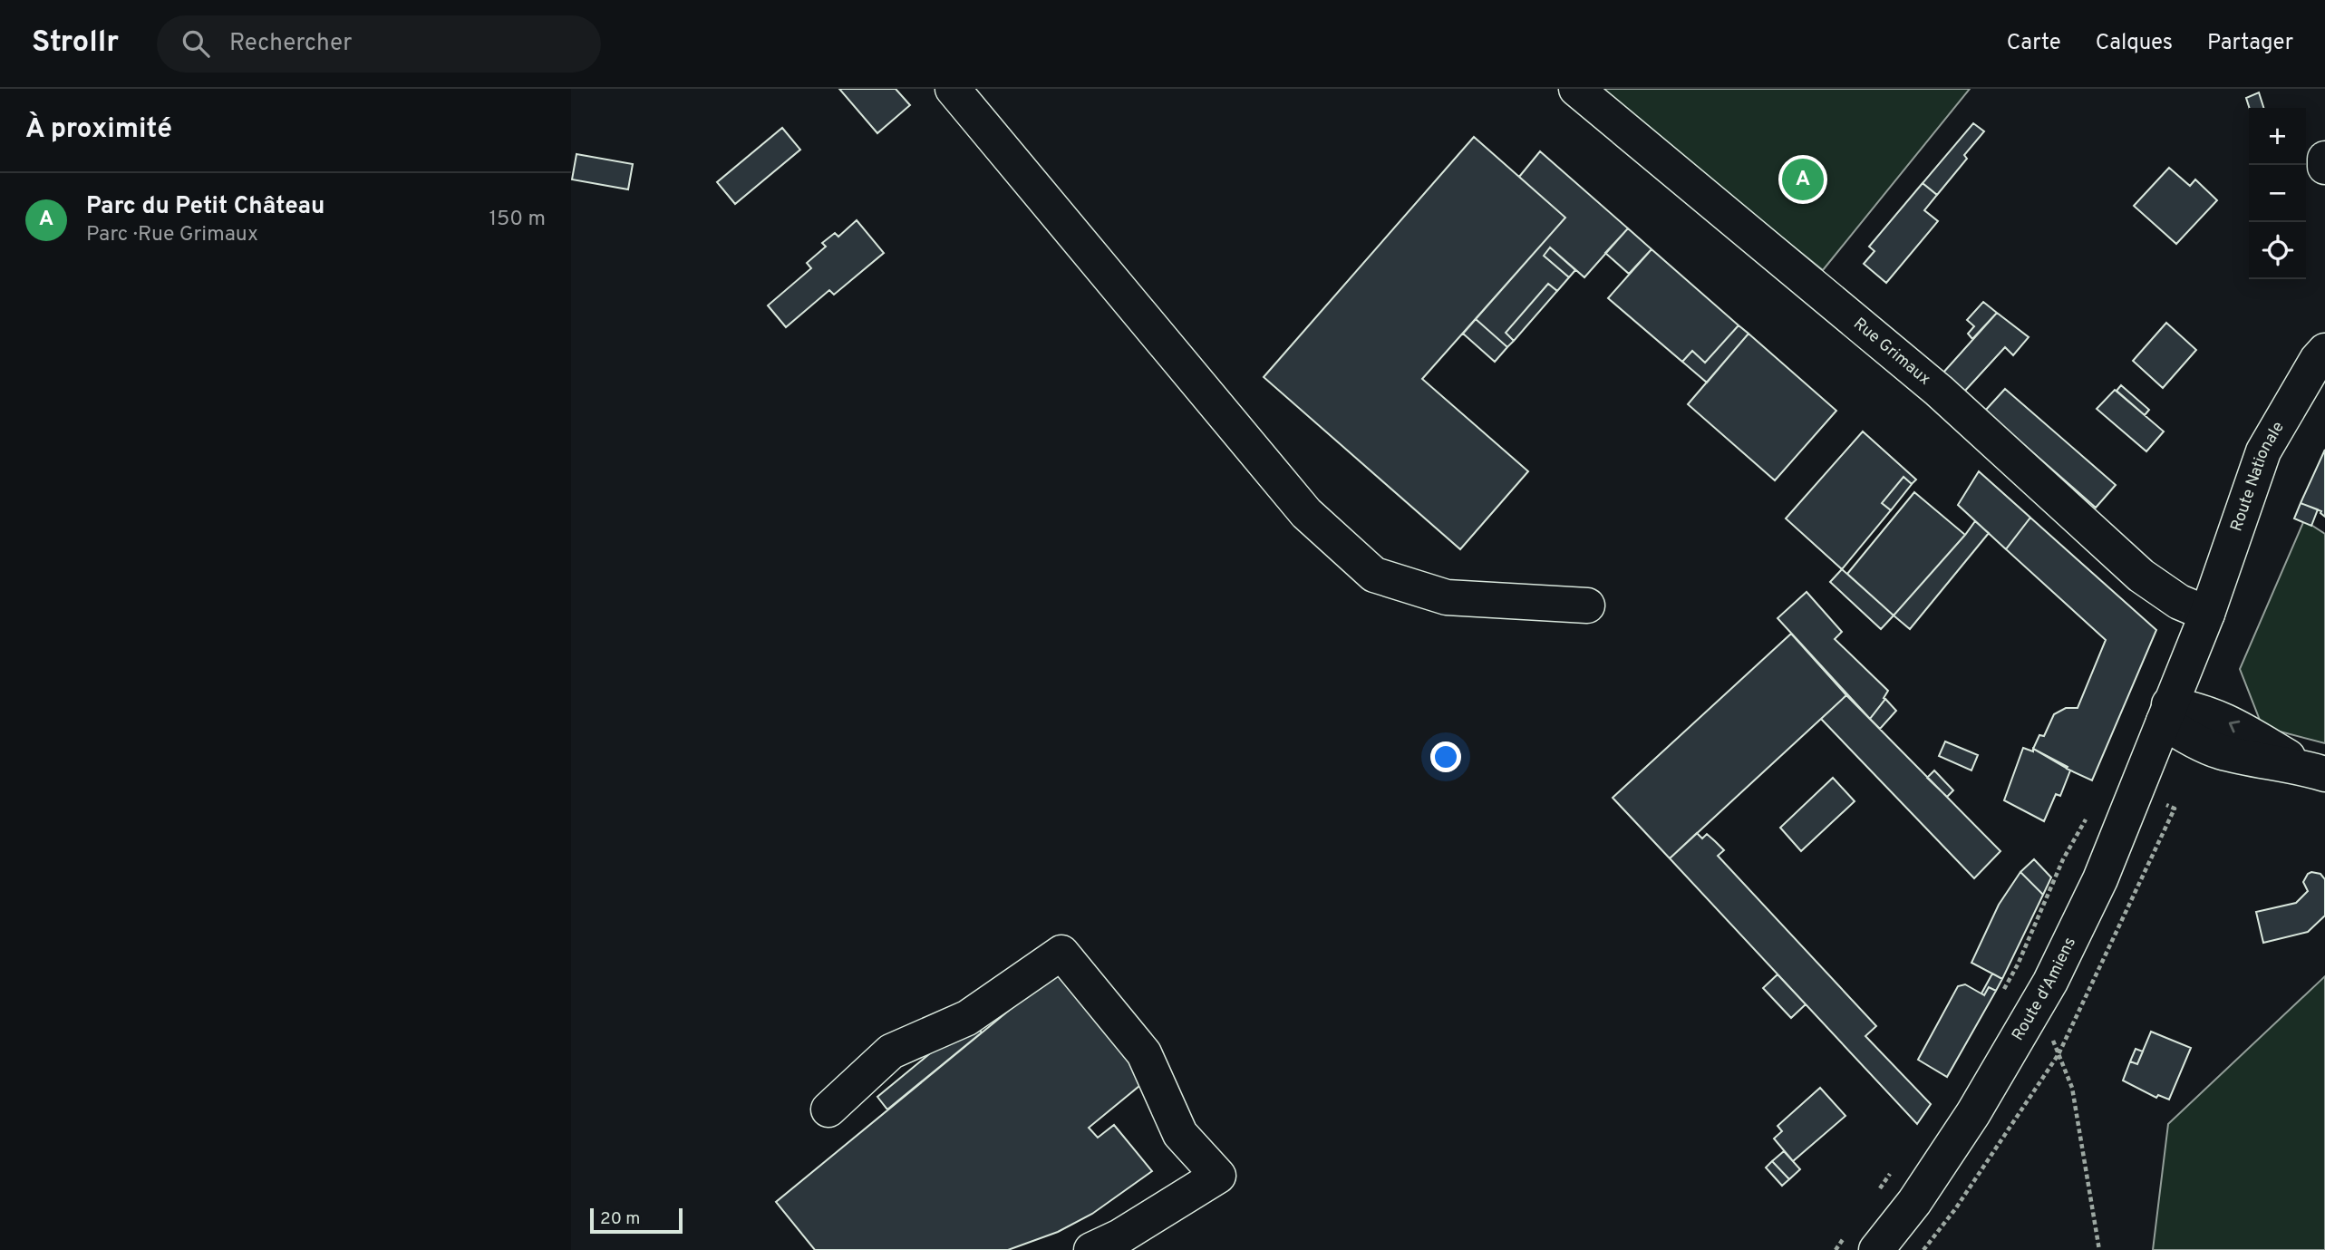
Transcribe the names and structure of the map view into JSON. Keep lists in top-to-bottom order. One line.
{"streets":{"main road":["Rue Grimaux","Route Nationale","Route d'Amiens"]},"crossings":[["Rue Grimaux","Route Nationale"],["Route Nationale","Route d'Amiens"]],"scale_bar":"20 m","page":{"header":"Strollr","search":"Rechercher","nav":["Carte","Calques","Partager"],"heading":"À proximité","map_buttons":["+","−"],"pins":"A","list":[{"mark":"A","name":"Parc du Petit Château","note":"Parc · Rue Grimaux","value":"150 m"}],"scale":"20 m"}}
